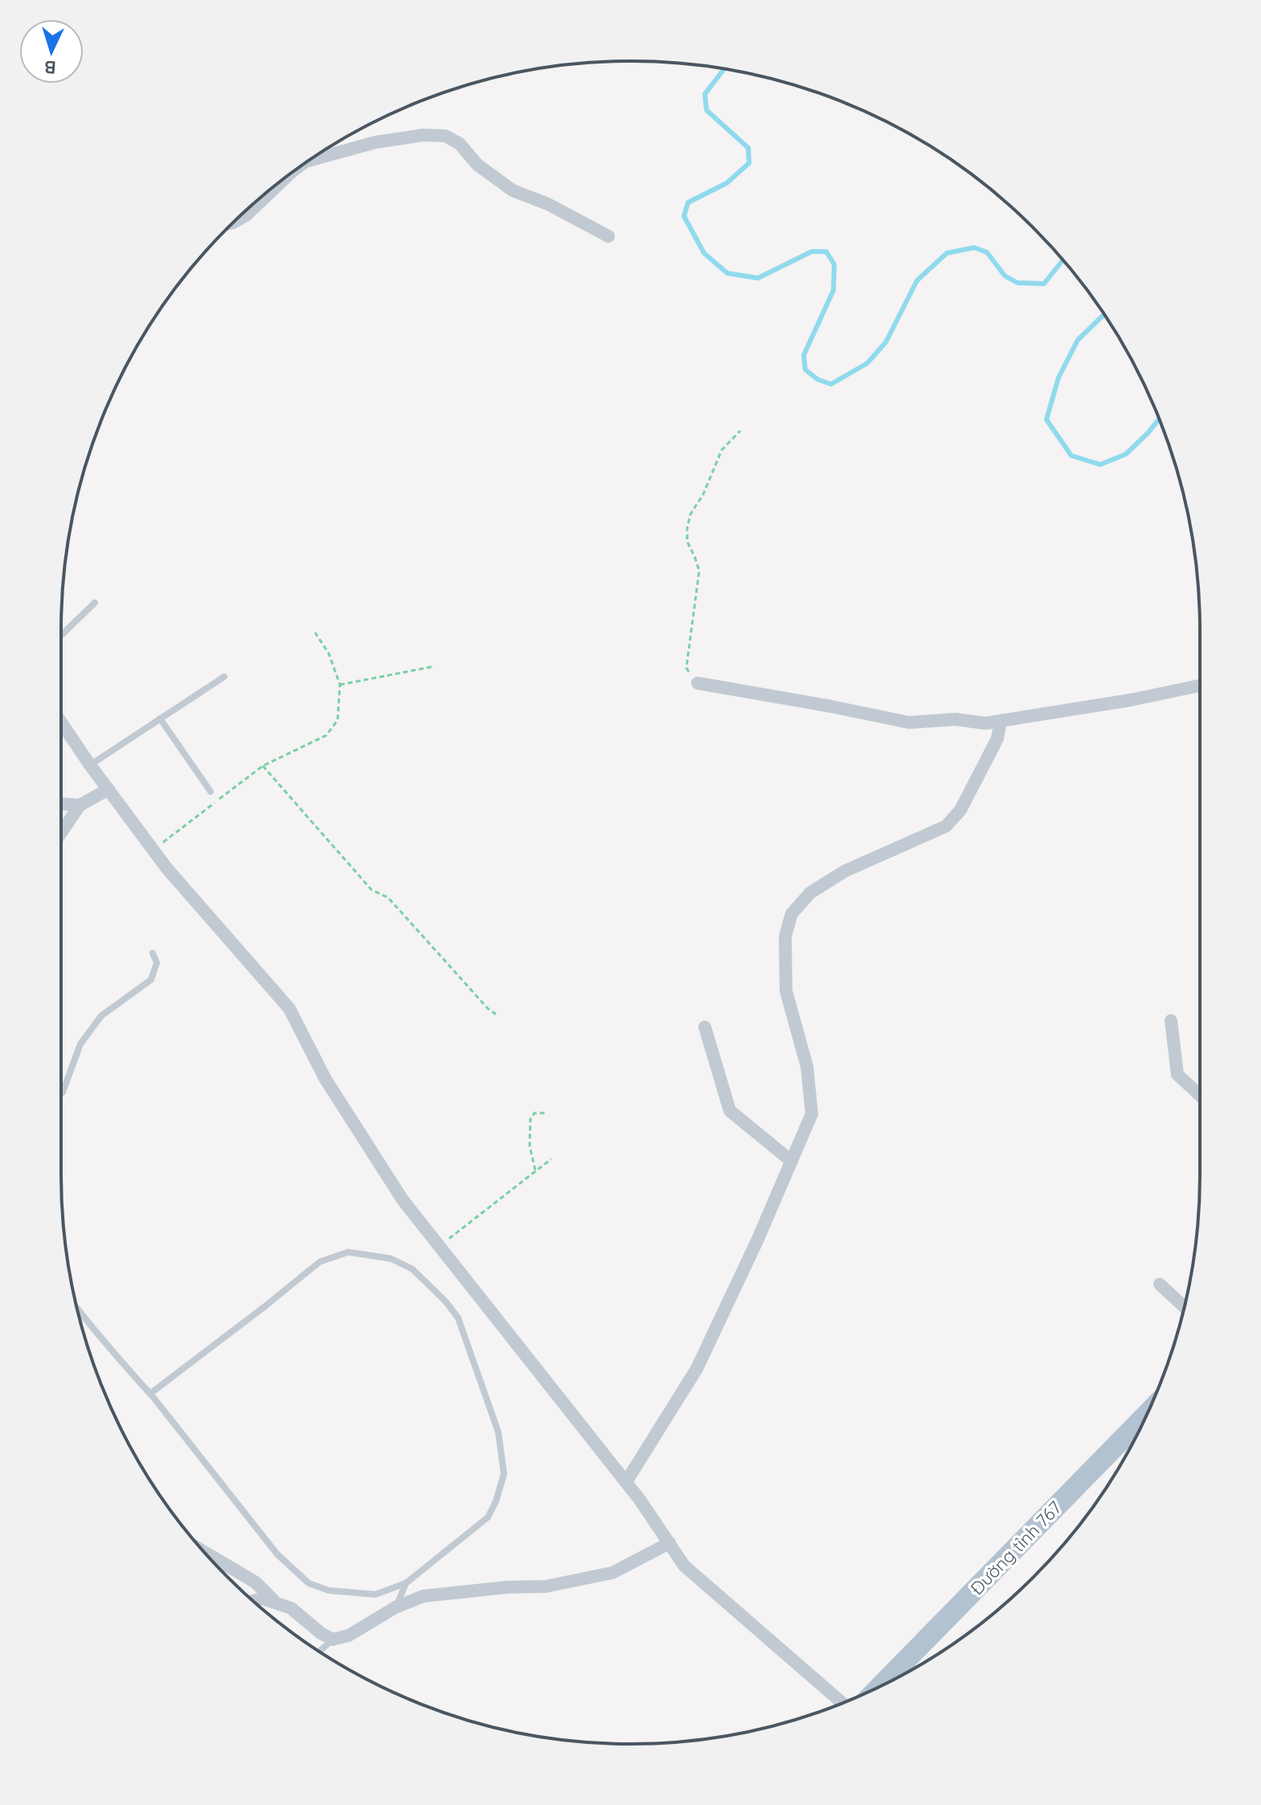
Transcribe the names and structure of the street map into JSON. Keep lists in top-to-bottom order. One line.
{"streets":{"main road":["Đường tỉnh 767"]},"north":"bottom"}
